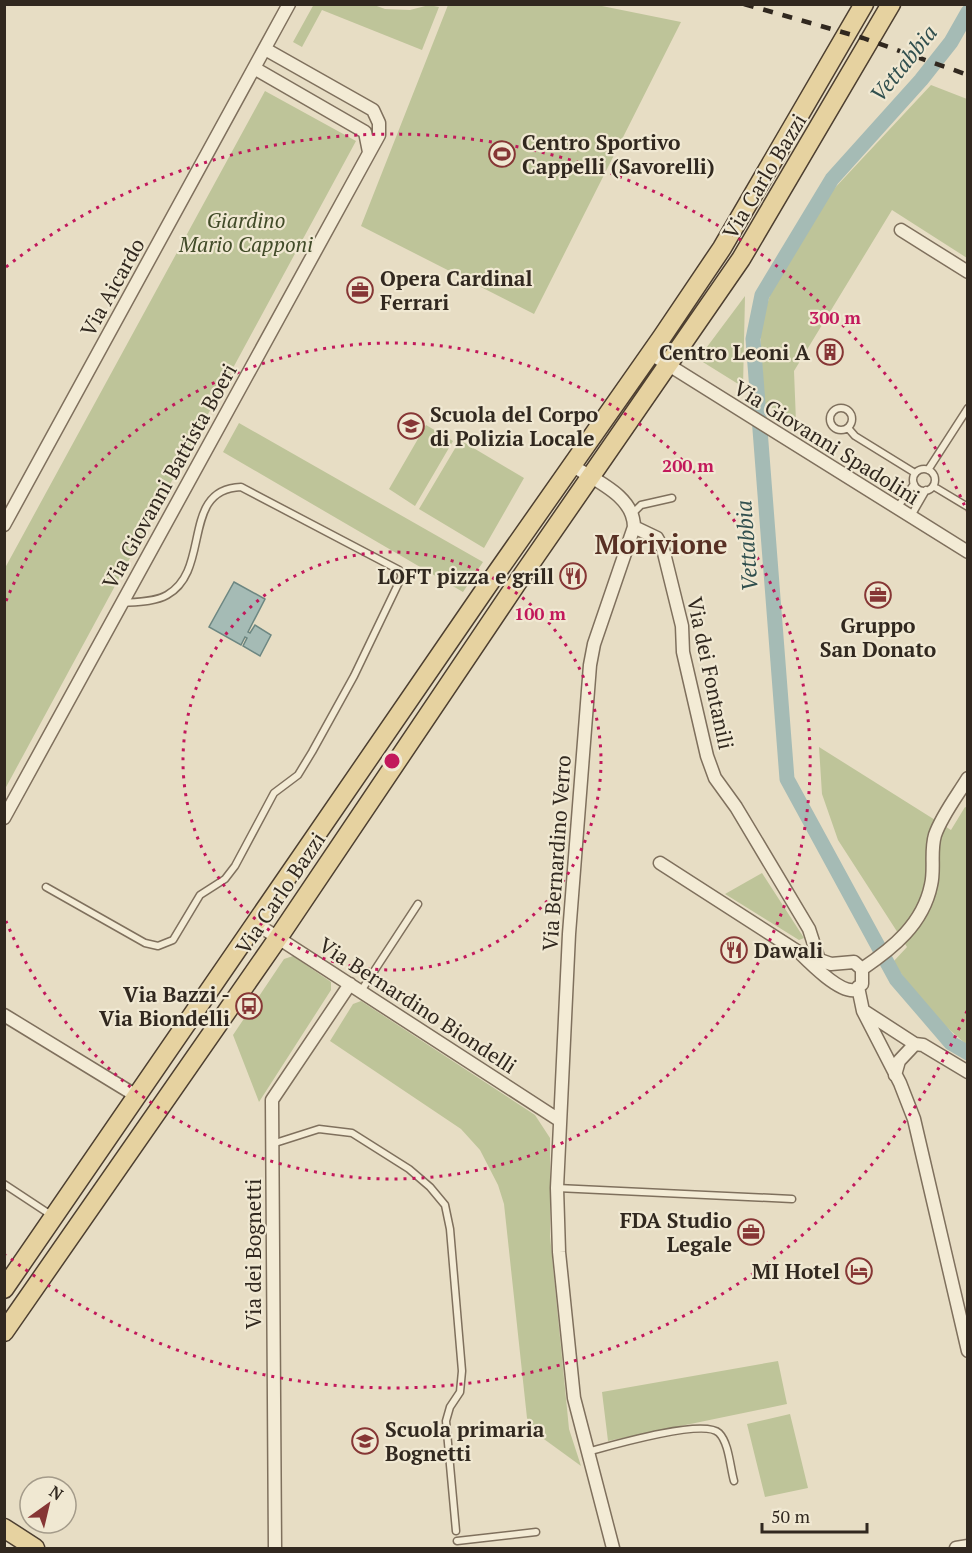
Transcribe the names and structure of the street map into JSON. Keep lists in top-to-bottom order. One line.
{"streets":{"main road":["Via Carlo Bazzi"],"street":["Via Aicardo","Via Giovanni Spadolini","Via Giovanni Battista Boeri","Via dei Fontanili","Via Bernardino Verro","Via Bernardino Biondelli","Via dei Bognetti"]},"crossings":[["Via Carlo Bazzi","Via Giovanni Spadolini"],["Via Carlo Bazzi","Via Bernardino Biondelli"],["Via Aicardo","Via Giovanni Battista Boeri"],["Via dei Fontanili","Via Bernardino Verro"],["Via Bernardino Verro","Via Bernardino Biondelli"],["Via Bernardino Biondelli","Via dei Bognetti"]],"districts":["Morivione"],"water":["Vettabbia"],"parks":["Giardino Mario Capponi"],"places":{"sports":["Centro Sportivo Cappelli (Savorelli)"],"office":["Opera Cardinal Ferrari","Gruppo San Donato","FDA Studio Legale"],"building":["Centro Leoni A"],"school or university":["Scuola del Corpo di Polizia Locale","Scuola primaria Bognetti"],"restaurant":["LOFT pizza e grill","Dawali"],"bus stop":["Via Bazzi - Via Biondelli"],"hotel":["MI Hotel"]},"scale_bar":"50 m","north":"top right","rings":["300 m","200 m","100 m"]}
